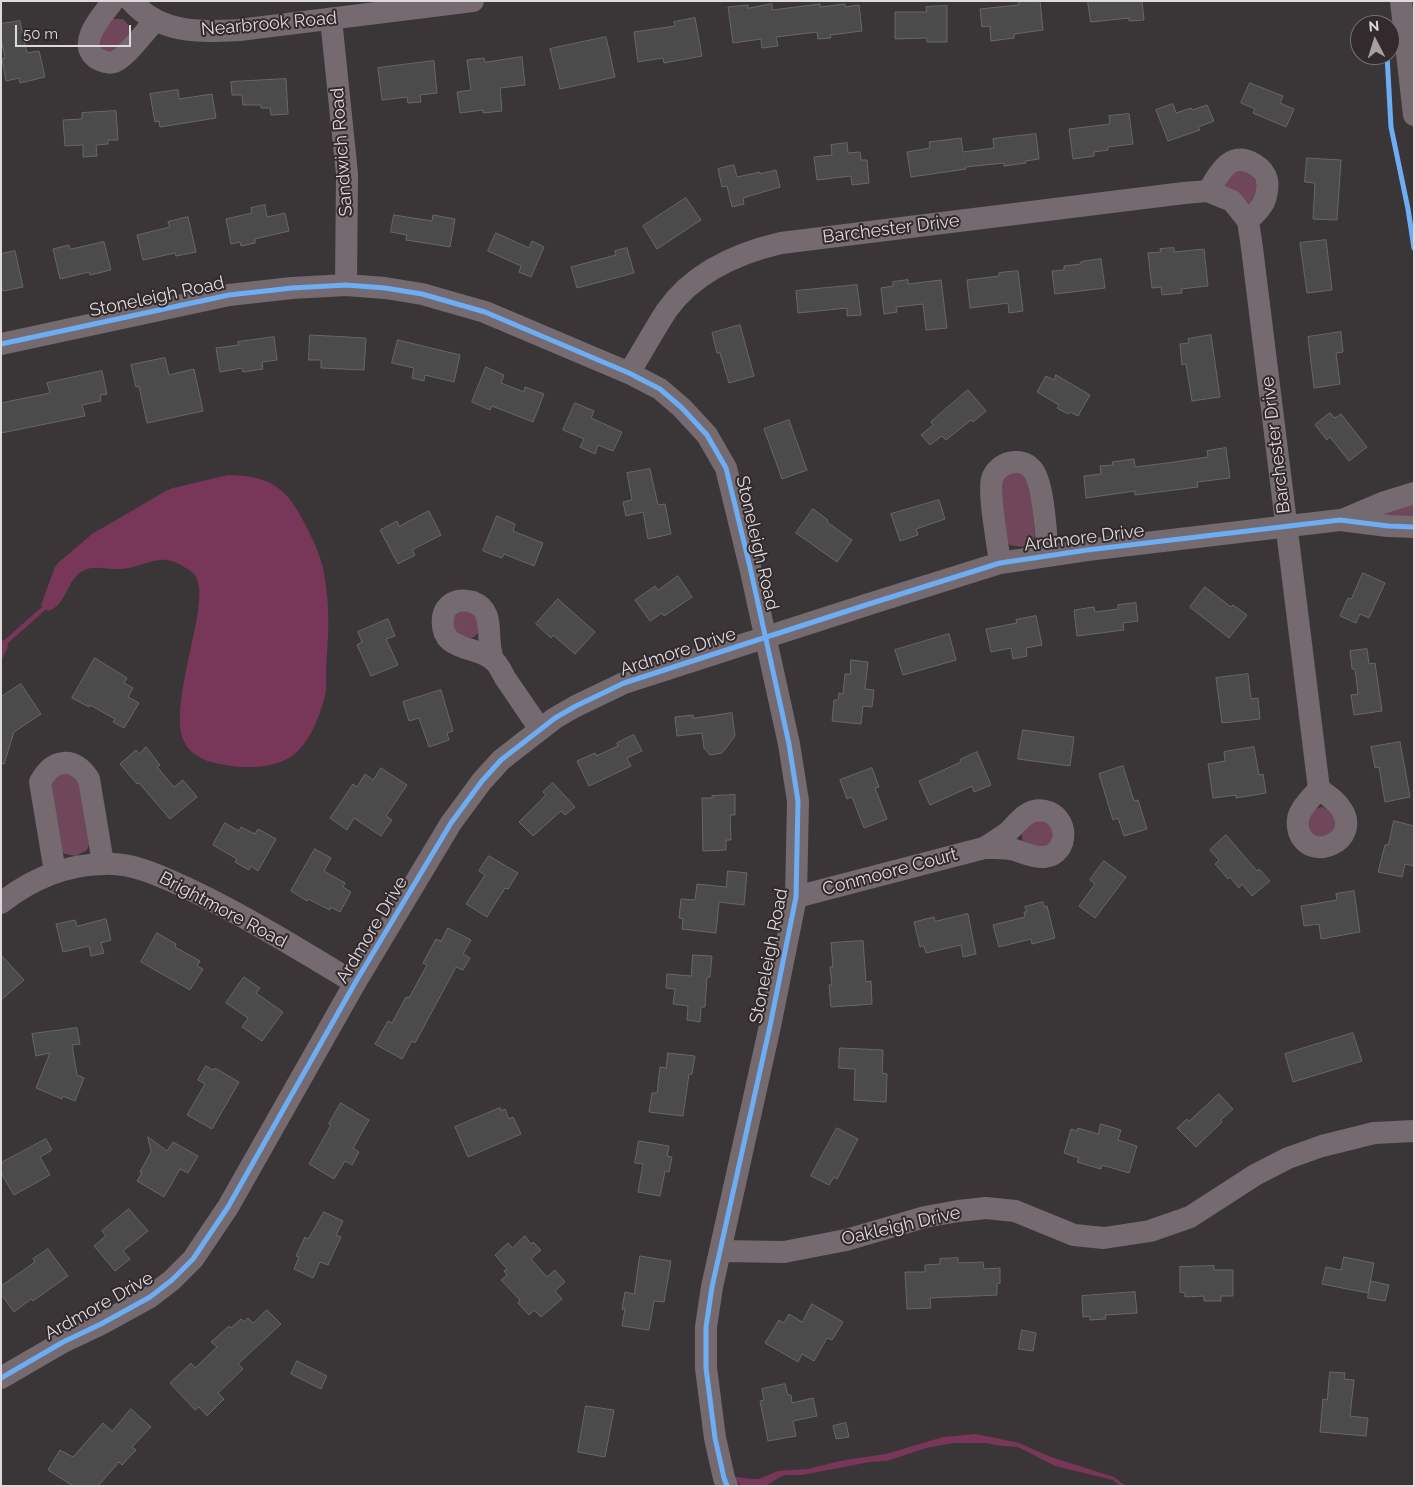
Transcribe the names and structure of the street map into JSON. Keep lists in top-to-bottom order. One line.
{"streets":{"street":["Nearbrook Road","Sandwich Road","Barchester Drive","Stoneleigh Road","Ardmore Drive","Conmoore Court","Brightmore Road","Oakleigh Drive"]},"crossings":[["Nearbrook Road","Sandwich Road"],["Sandwich Road","Stoneleigh Road"],["Barchester Drive","Stoneleigh Road"],["Barchester Drive","Ardmore Drive"],["Stoneleigh Road","Ardmore Drive"],["Stoneleigh Road","Conmoore Court"],["Stoneleigh Road","Oakleigh Drive"],["Ardmore Drive","Brightmore Road"]],"scale_bar":"50 m","north":"top"}
